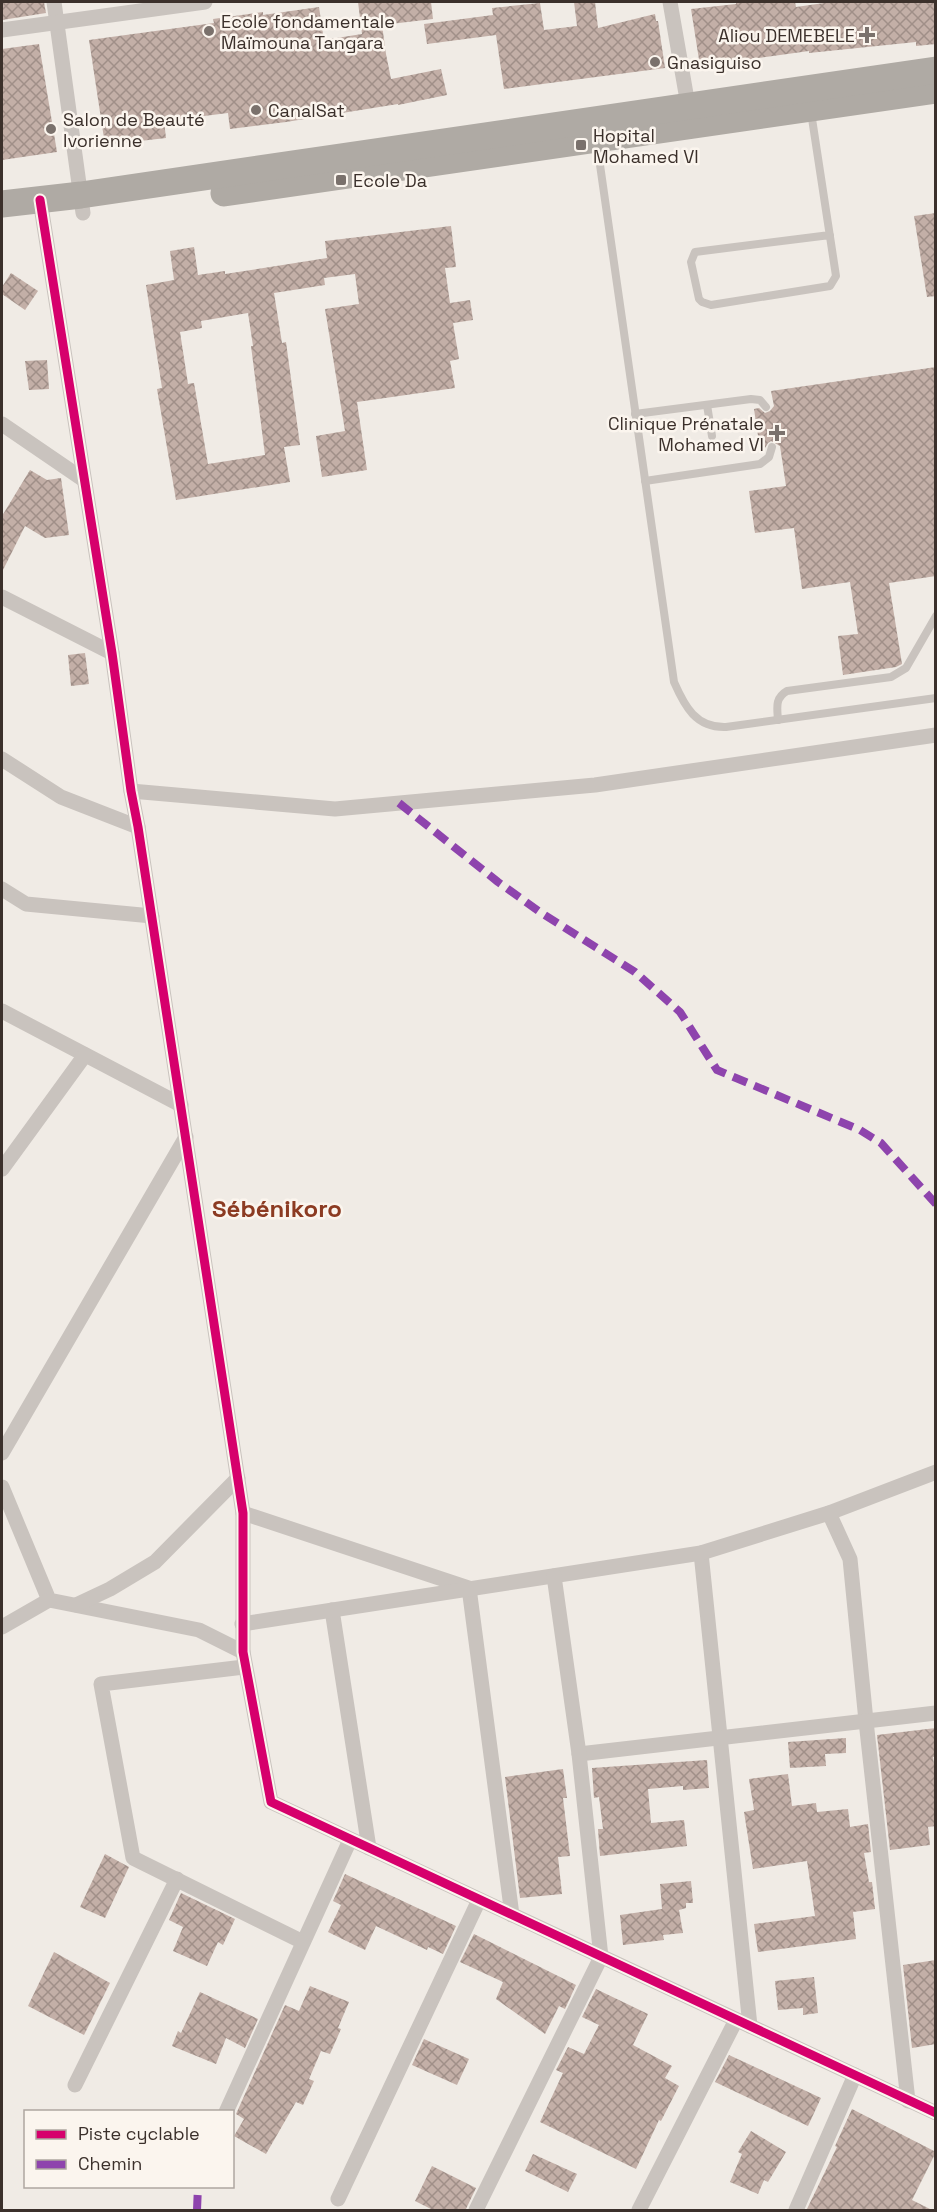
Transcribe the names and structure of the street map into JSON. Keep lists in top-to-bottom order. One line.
{"districts":["Sébénikoro"],"places":{"other":["Ecole fondamentale Maïmouna Tangara","Gnasiguiso","CanalSat","Salon de Beauté Ivorienne"],"health":["Aliou DEMEBELE","Clinique Prénatale Mohamed VI"],"transit":["Hopital Mohamed VI","Ecole Da"]},"legend":["Piste cyclable","Chemin"]}
